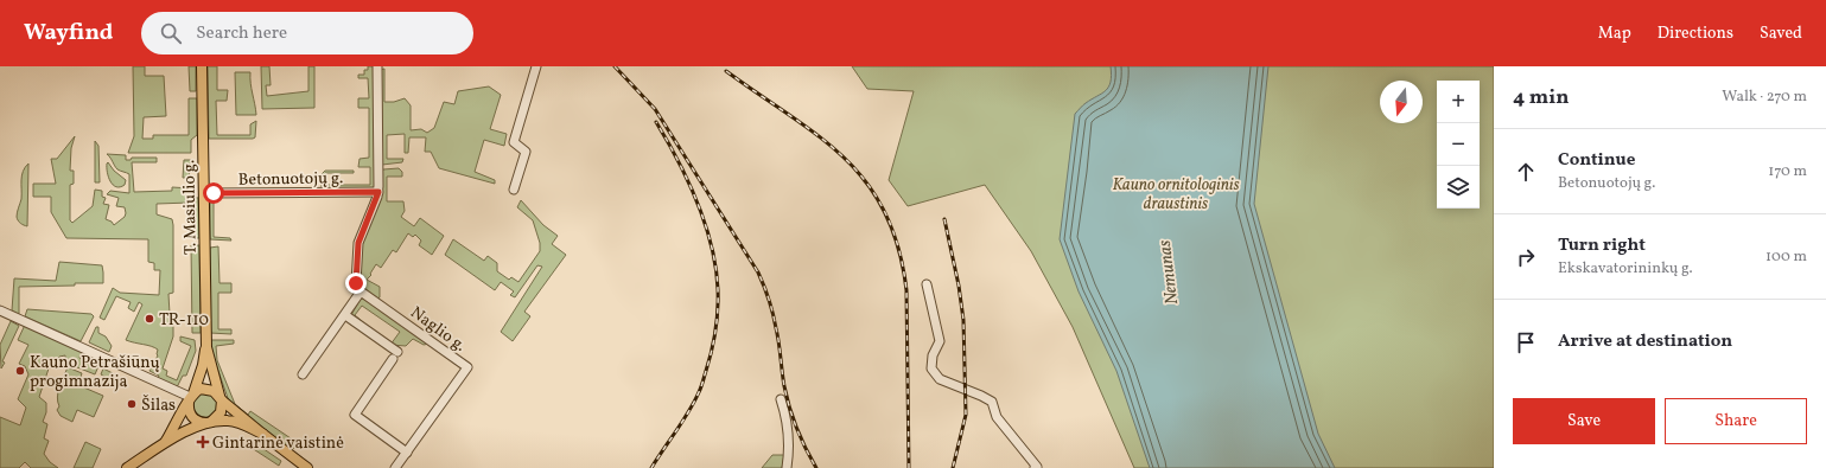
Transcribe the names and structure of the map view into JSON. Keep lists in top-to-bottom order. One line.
{"streets":{"main road":["T. Masiulio g."],"street":["Betonuotojų g.","Naglio g."]},"crossings":[["Betonuotojų g.","T. Masiulio g."]],"water":["Nemunas"],"parks":["Kauno ornitologinis draustinis"],"places":{"other":["TR-110","Kauno Petrašiūnų progimnazija","Šilas"],"health":["Gintarinė vaistinė"]},"north":"bottom","page":{"header":"Wayfind","search":"Search here","nav":["Map","Directions","Saved"],"heading":["4 min","Walk · 270 m"],"map_buttons":["+","−"],"list":[["Continue","Betonuotojų g.","170 m"],["Turn right","Ekskavatorininkų g.","100 m"],"Arrive at destination"],"buttons":["Save","Share"]}}
